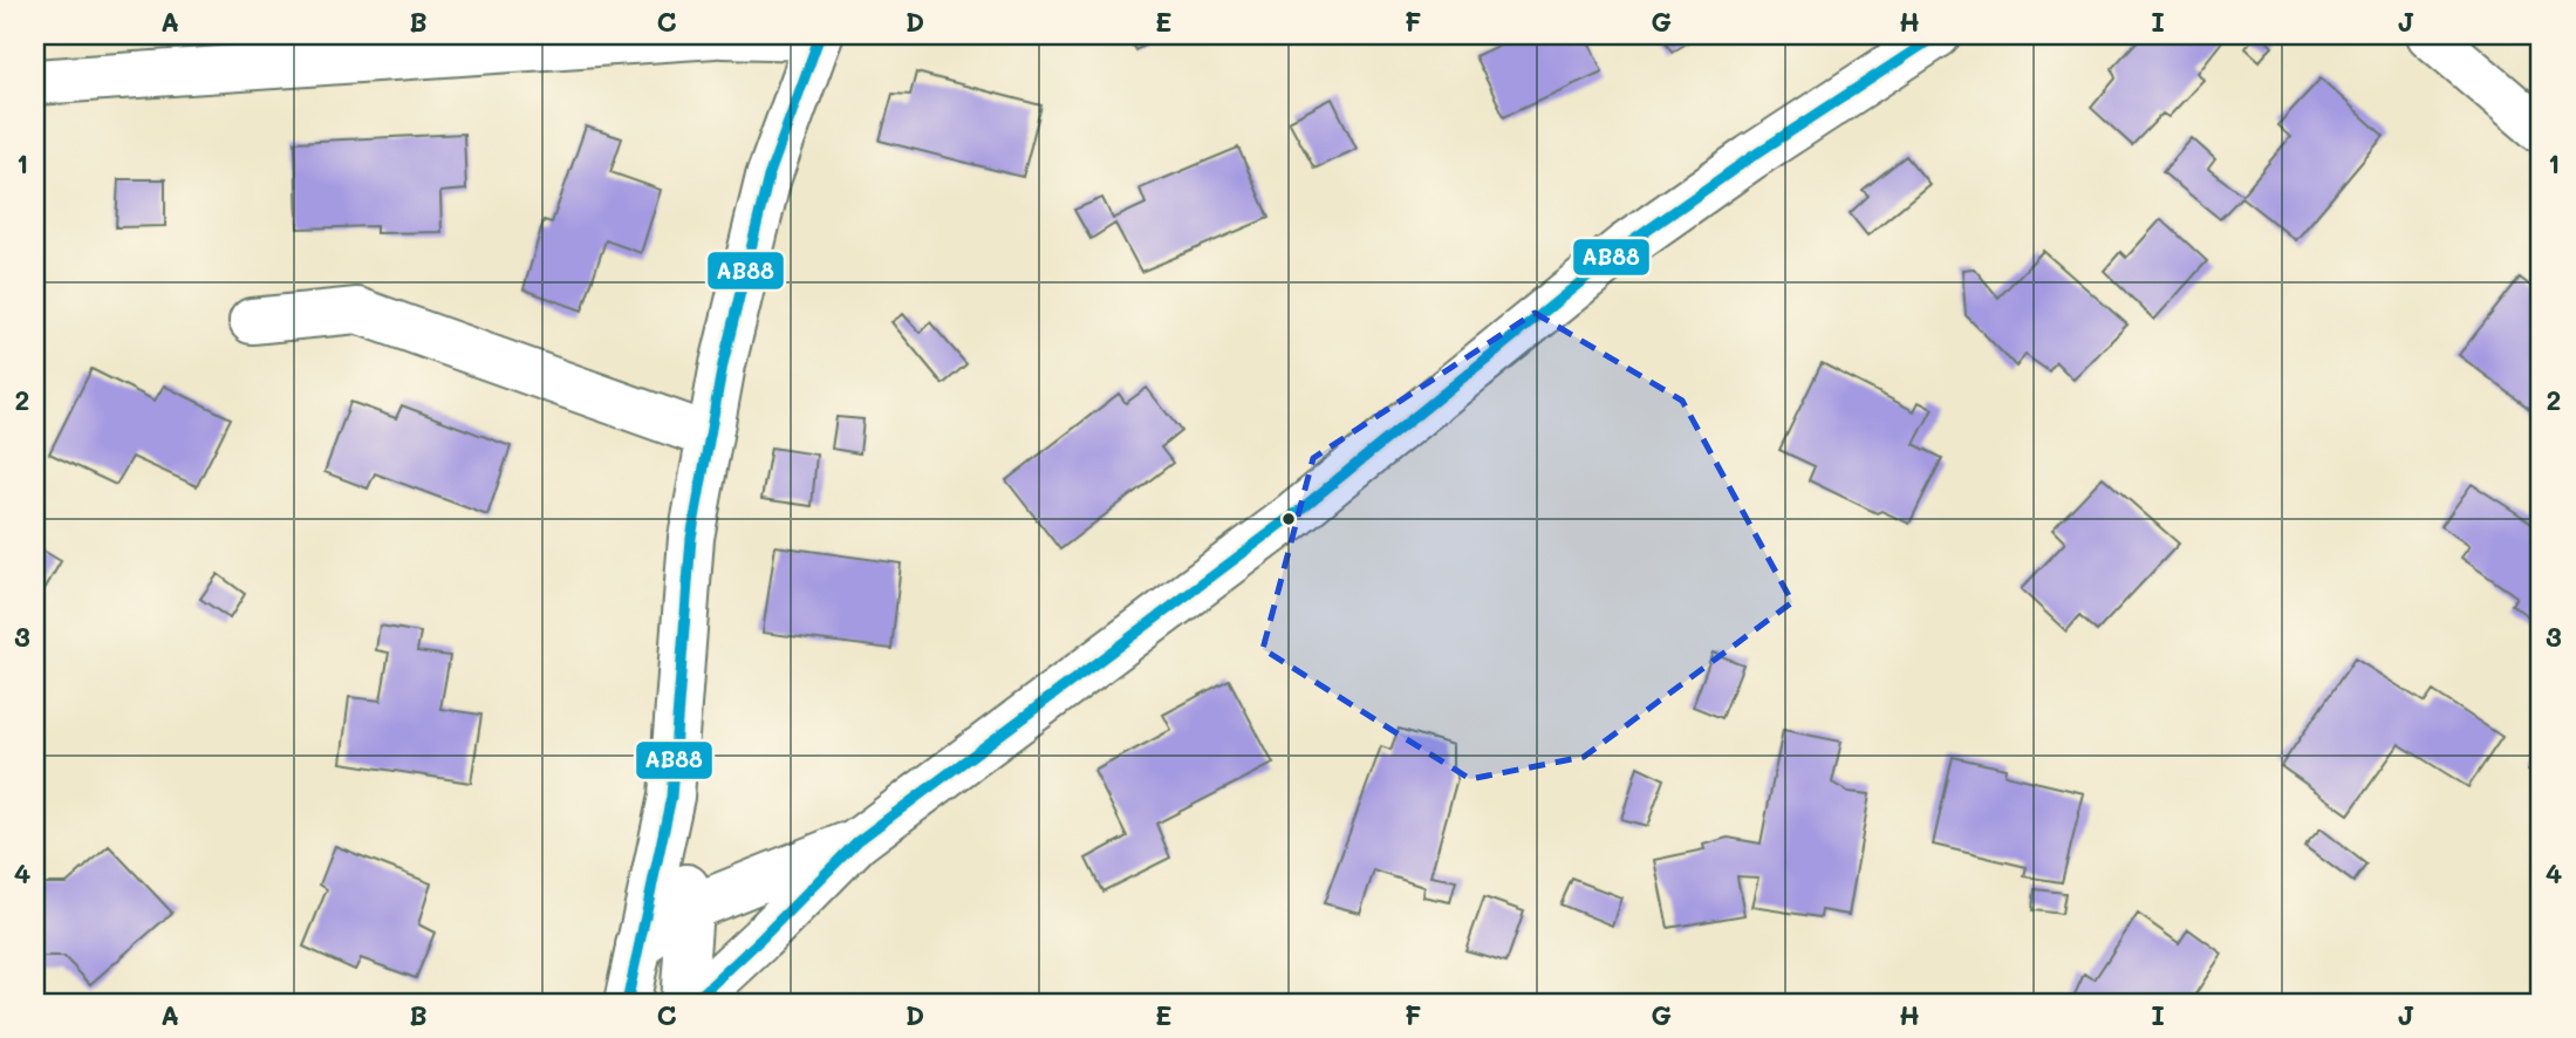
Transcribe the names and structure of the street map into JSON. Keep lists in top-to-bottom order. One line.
{"lines":["transit line AB88"],"grid":{"columns":["A","B","C","D","E","F","G","H","I","J"],"rows":["1","2","3","4"]}}
